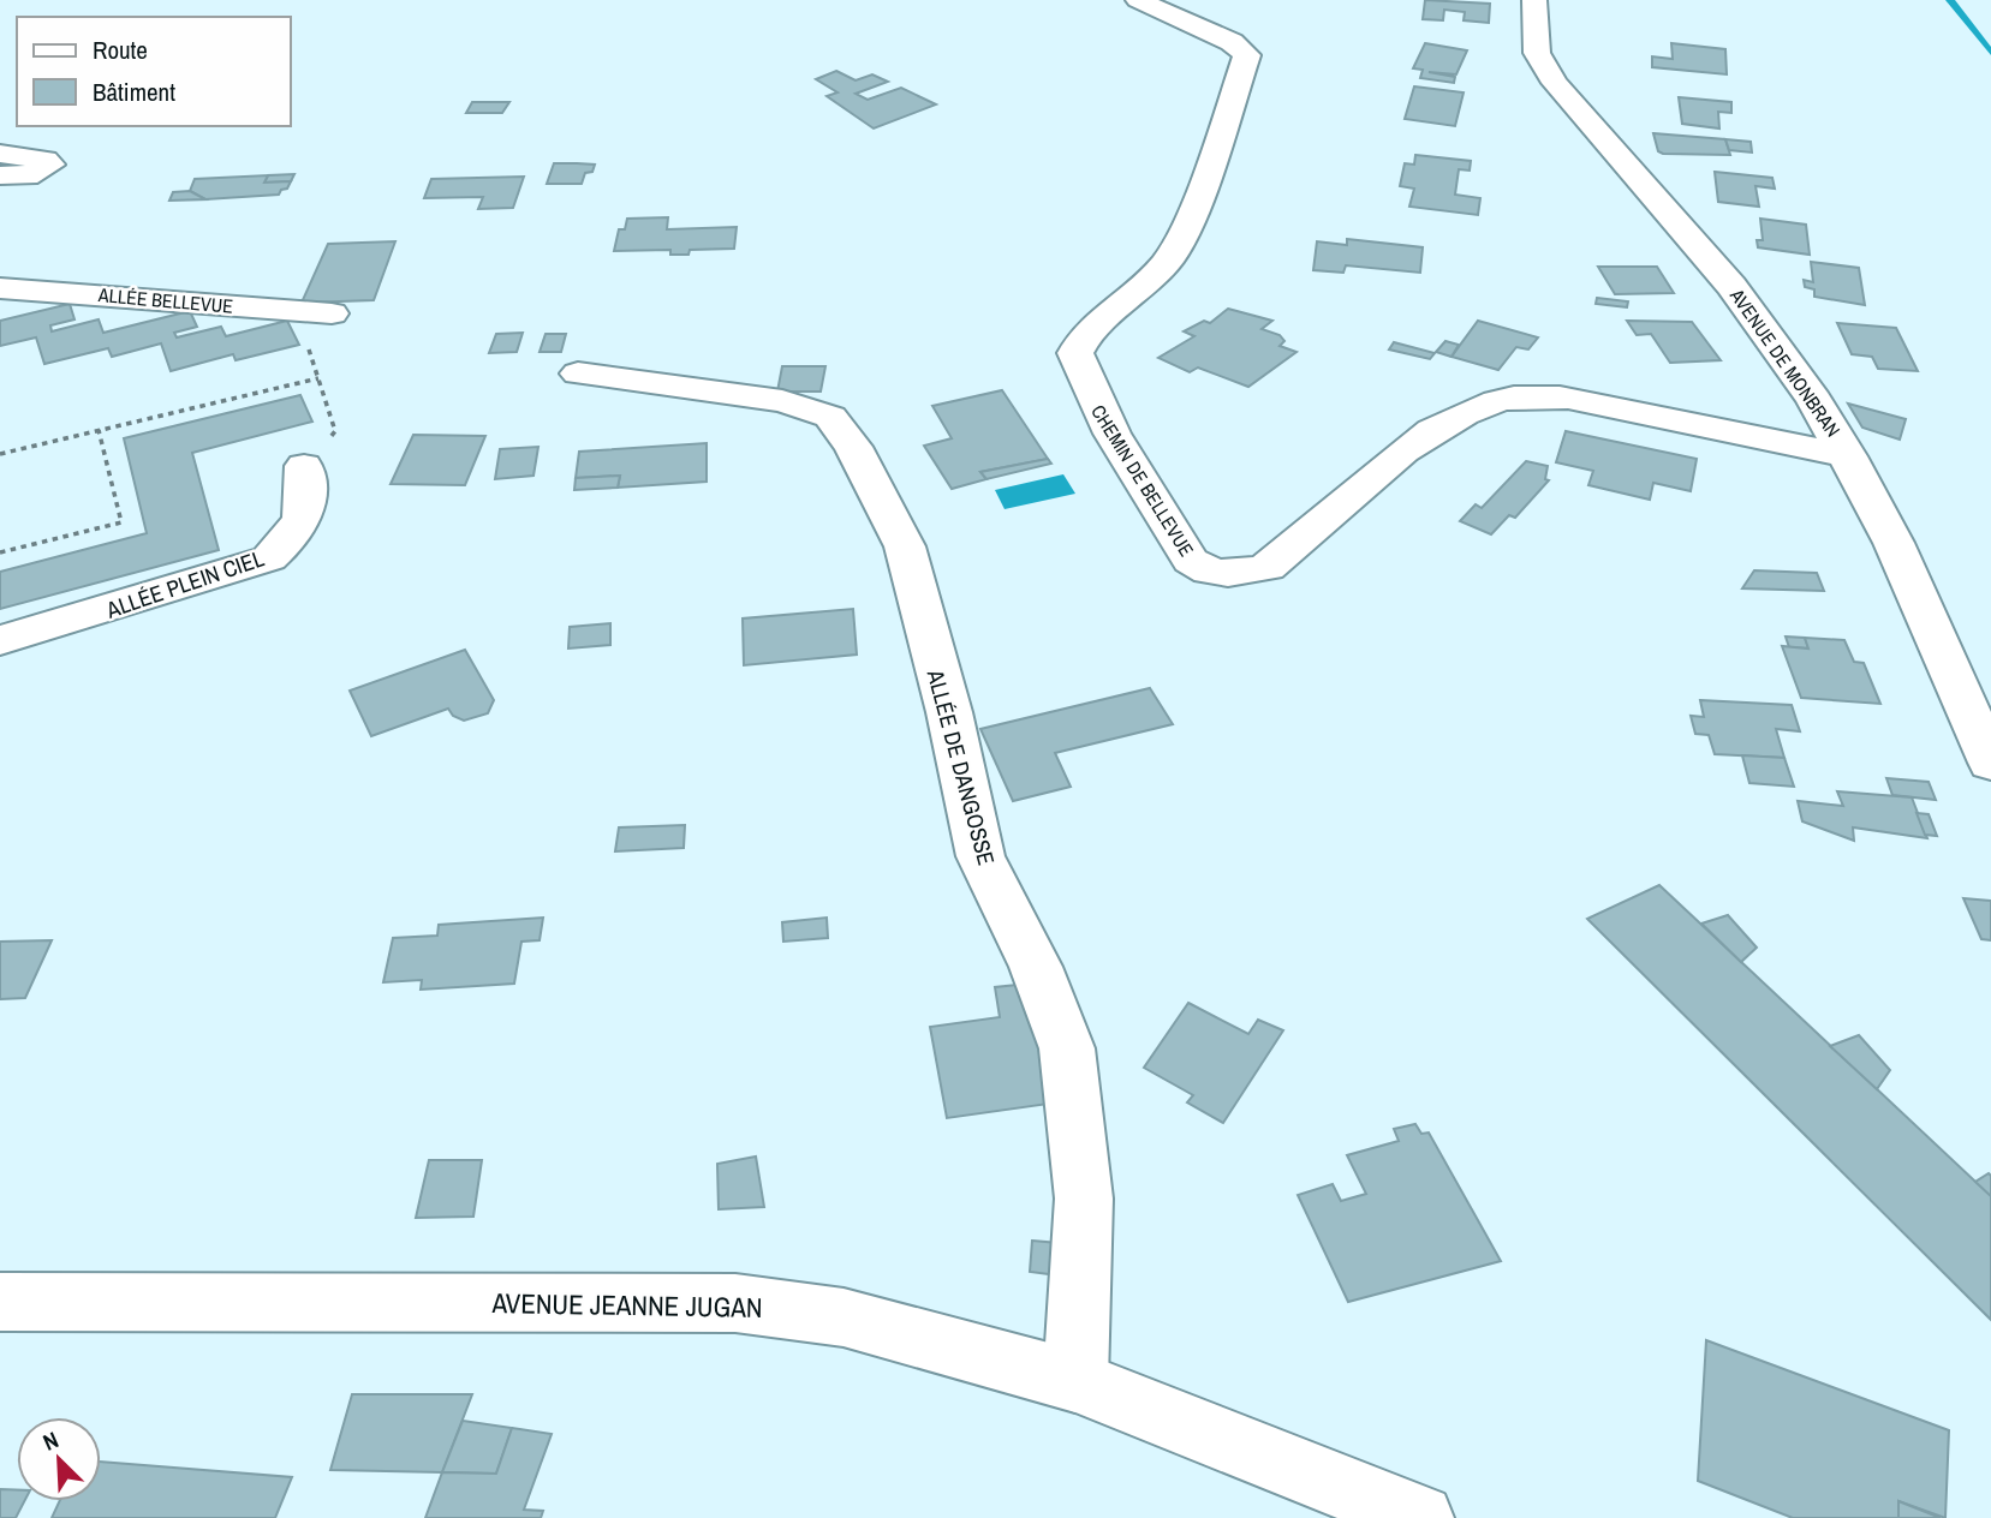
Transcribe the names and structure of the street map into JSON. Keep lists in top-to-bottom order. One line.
{"streets":{"street":["ALLÉE BELLEVUE","AVENUE DE MONBRAN","CHEMIN DE BELLEVUE","ALLÉE PLEIN CIEL","ALLÉE DE DANGOSSE","AVENUE JEANNE JUGAN"]},"crossings":[["AVENUE DE MONBRAN","CHEMIN DE BELLEVUE"],["ALLÉE DE DANGOSSE","AVENUE JEANNE JUGAN"]],"legend":["Route","Bâtiment"],"north":"top left"}
